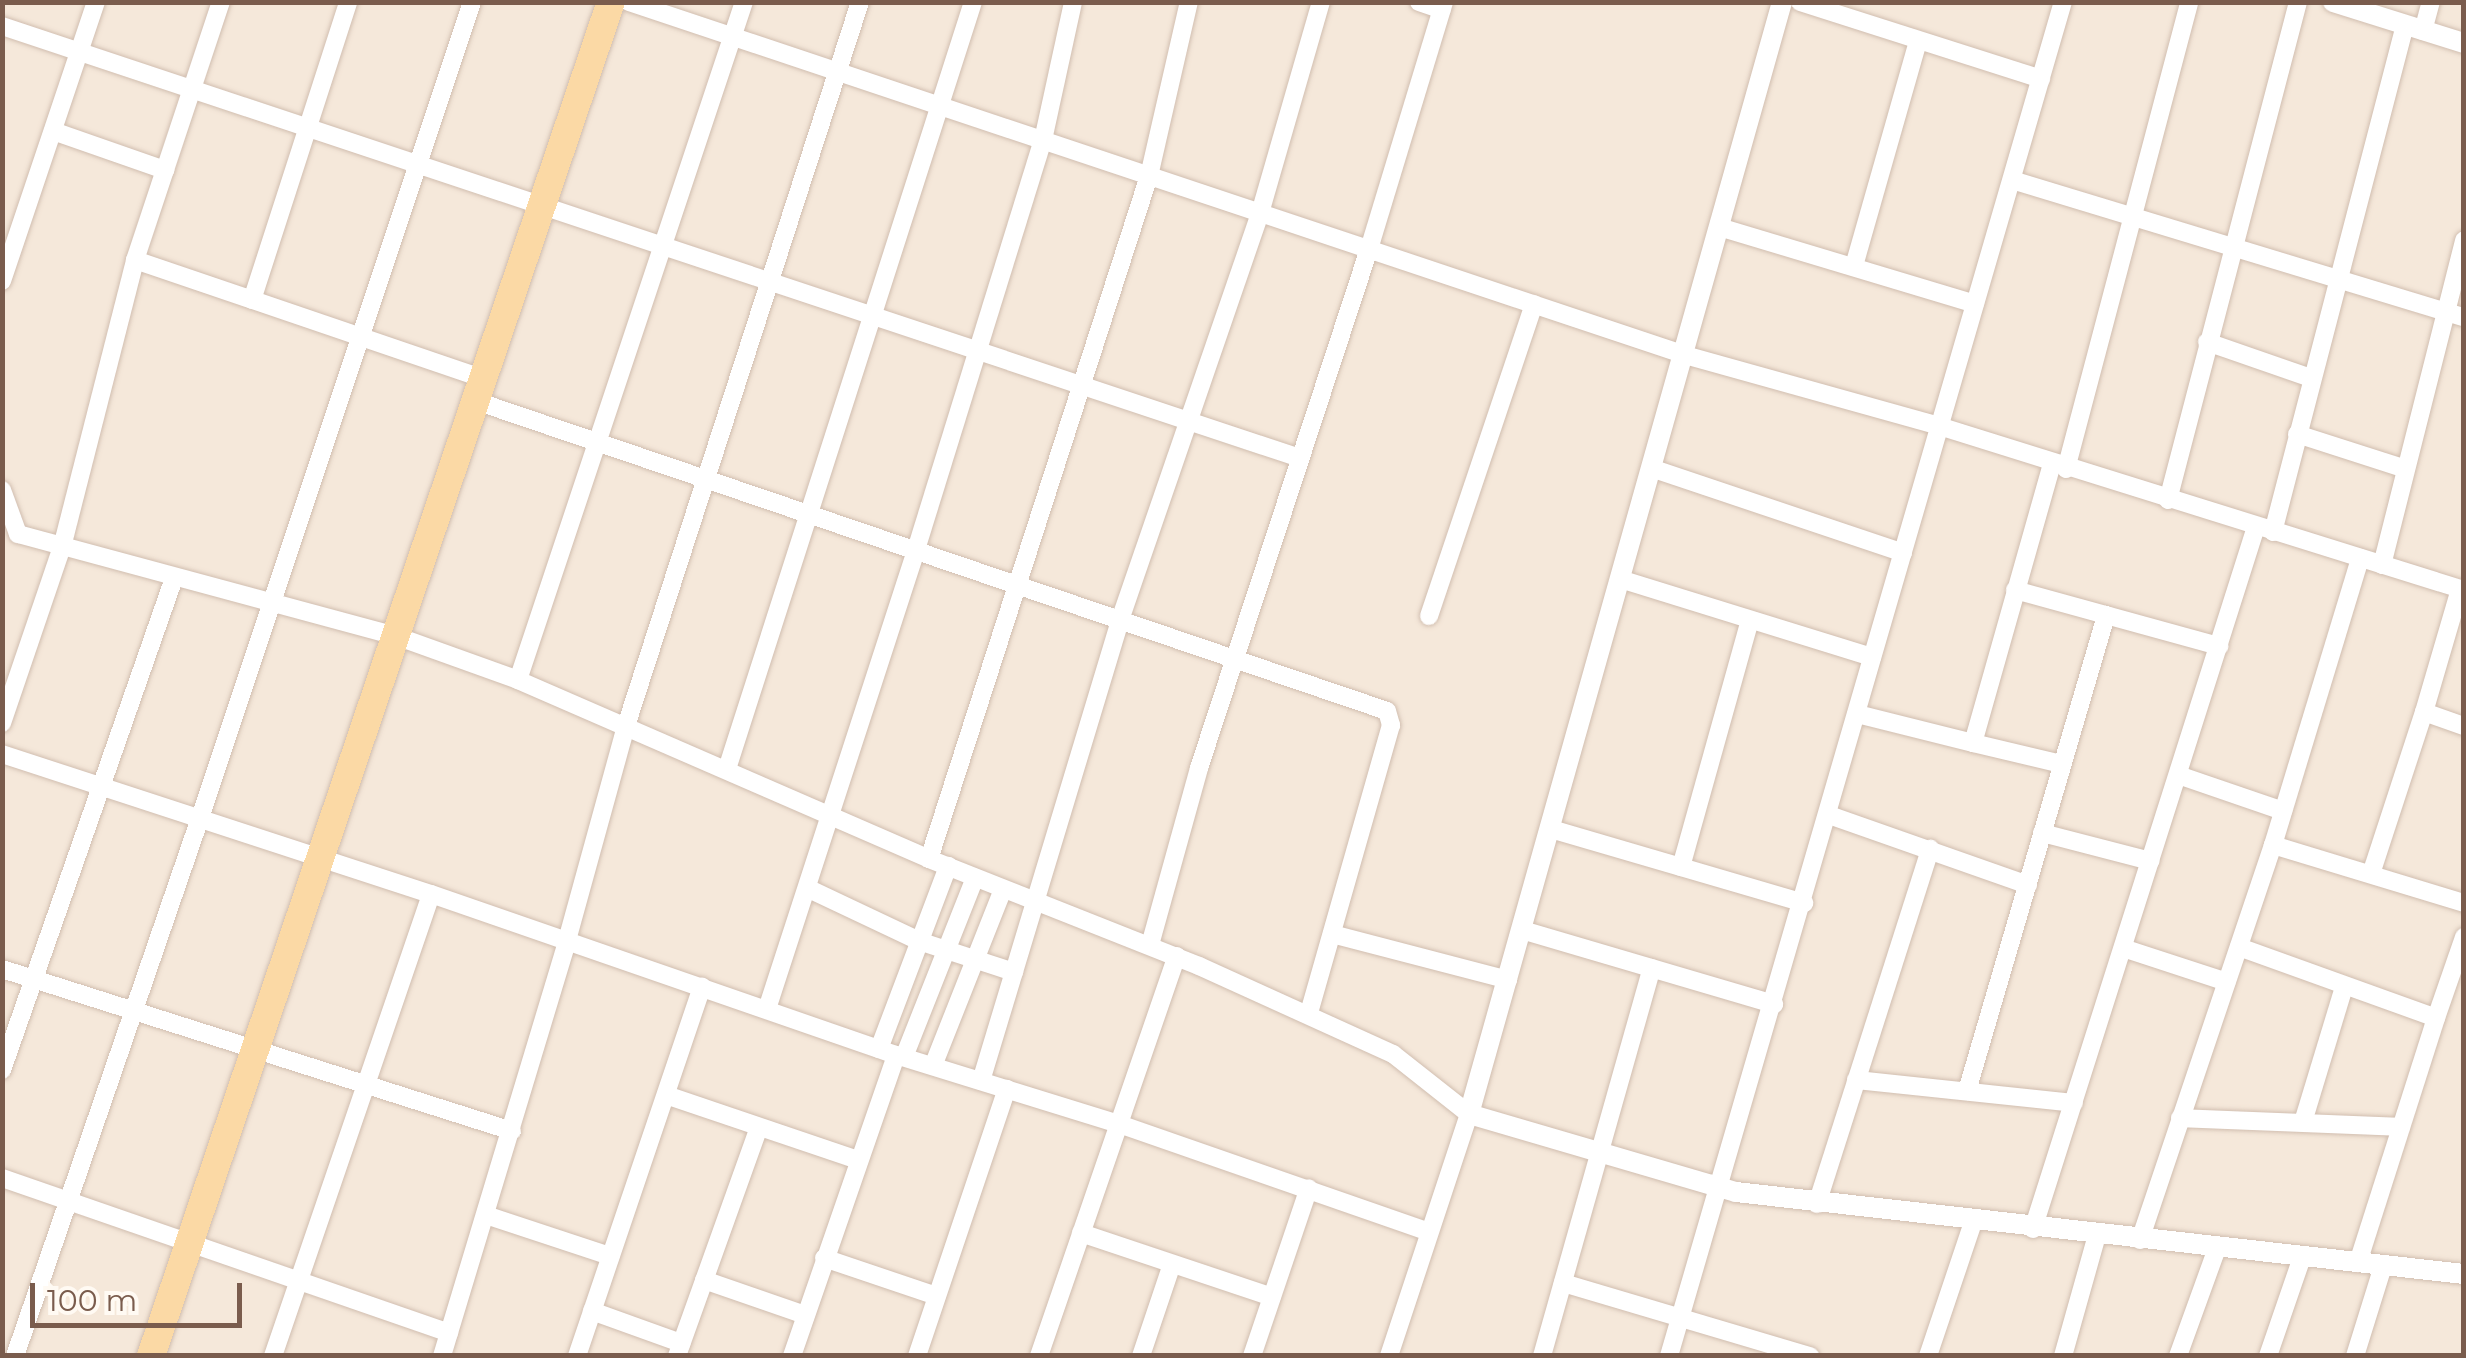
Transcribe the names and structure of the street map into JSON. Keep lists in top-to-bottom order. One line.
{"scale_bar":"100 m"}
